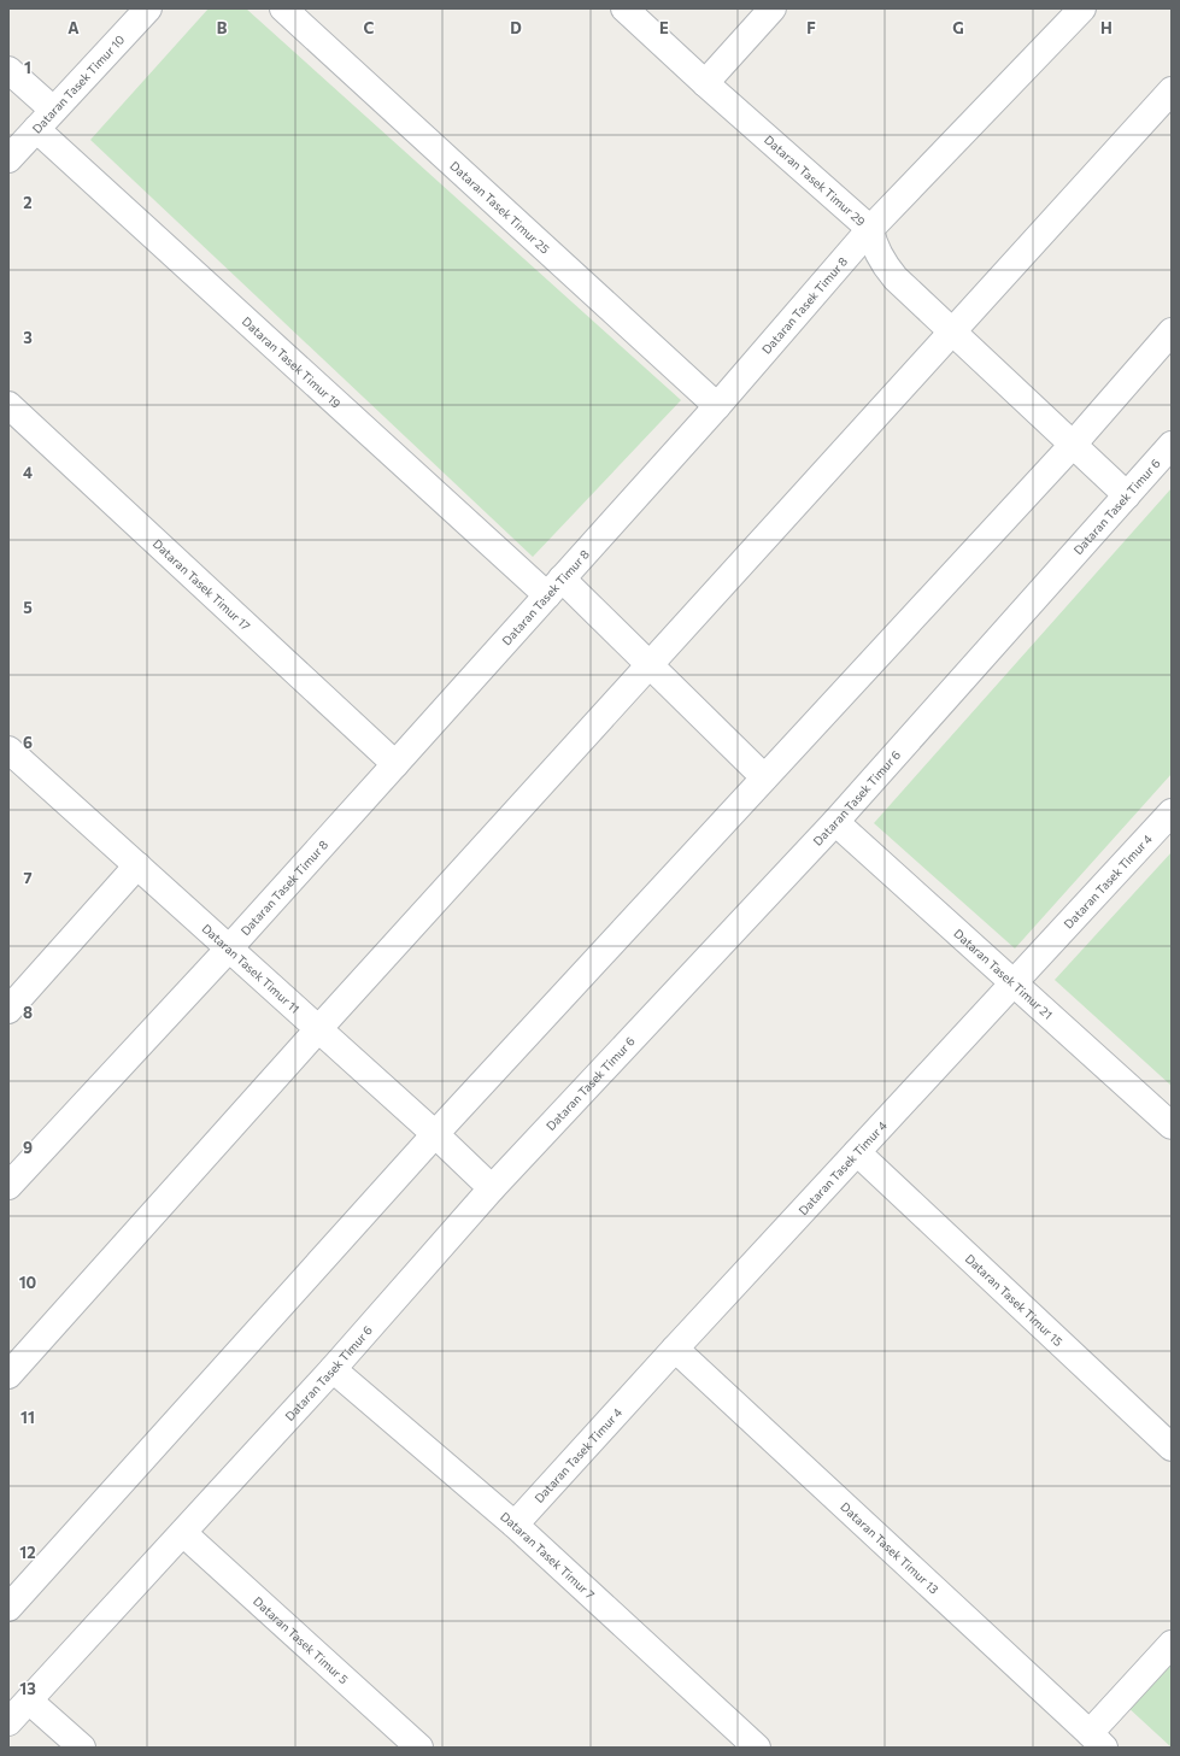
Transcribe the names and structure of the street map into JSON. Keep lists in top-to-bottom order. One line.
{"streets":{"street":["Dataran Tasek Timur 10","Dataran Tasek Timur 29","Dataran Tasek Timur 25","Dataran Tasek Timur 8","Dataran Tasek Timur 19","Dataran Tasek Timur 6","Dataran Tasek Timur 17","Dataran Tasek Timur 4","Dataran Tasek Timur 11","Dataran Tasek Timur 21","Dataran Tasek Timur 15","Dataran Tasek Timur 13","Dataran Tasek Timur 7","Dataran Tasek Timur 5"]},"crossings":[["Dataran Tasek Timur 10","Dataran Tasek Timur 19"],["Dataran Tasek Timur 29","Dataran Tasek Timur 8"],["Dataran Tasek Timur 29","Dataran Tasek Timur 6"],["Dataran Tasek Timur 25","Dataran Tasek Timur 8"],["Dataran Tasek Timur 8","Dataran Tasek Timur 19"],["Dataran Tasek Timur 8","Dataran Tasek Timur 17"],["Dataran Tasek Timur 8","Dataran Tasek Timur 11"],["Dataran Tasek Timur 6","Dataran Tasek Timur 11"],["Dataran Tasek Timur 6","Dataran Tasek Timur 21"],["Dataran Tasek Timur 6","Dataran Tasek Timur 7"],["Dataran Tasek Timur 6","Dataran Tasek Timur 5"],["Dataran Tasek Timur 4","Dataran Tasek Timur 21"],["Dataran Tasek Timur 4","Dataran Tasek Timur 15"],["Dataran Tasek Timur 4","Dataran Tasek Timur 13"],["Dataran Tasek Timur 4","Dataran Tasek Timur 7"]],"grid":{"columns":["A","B","C","D","E","F","G","H"],"rows":["1","2","3","4","5","6","7","8","9","10","11","12","13"]}}
